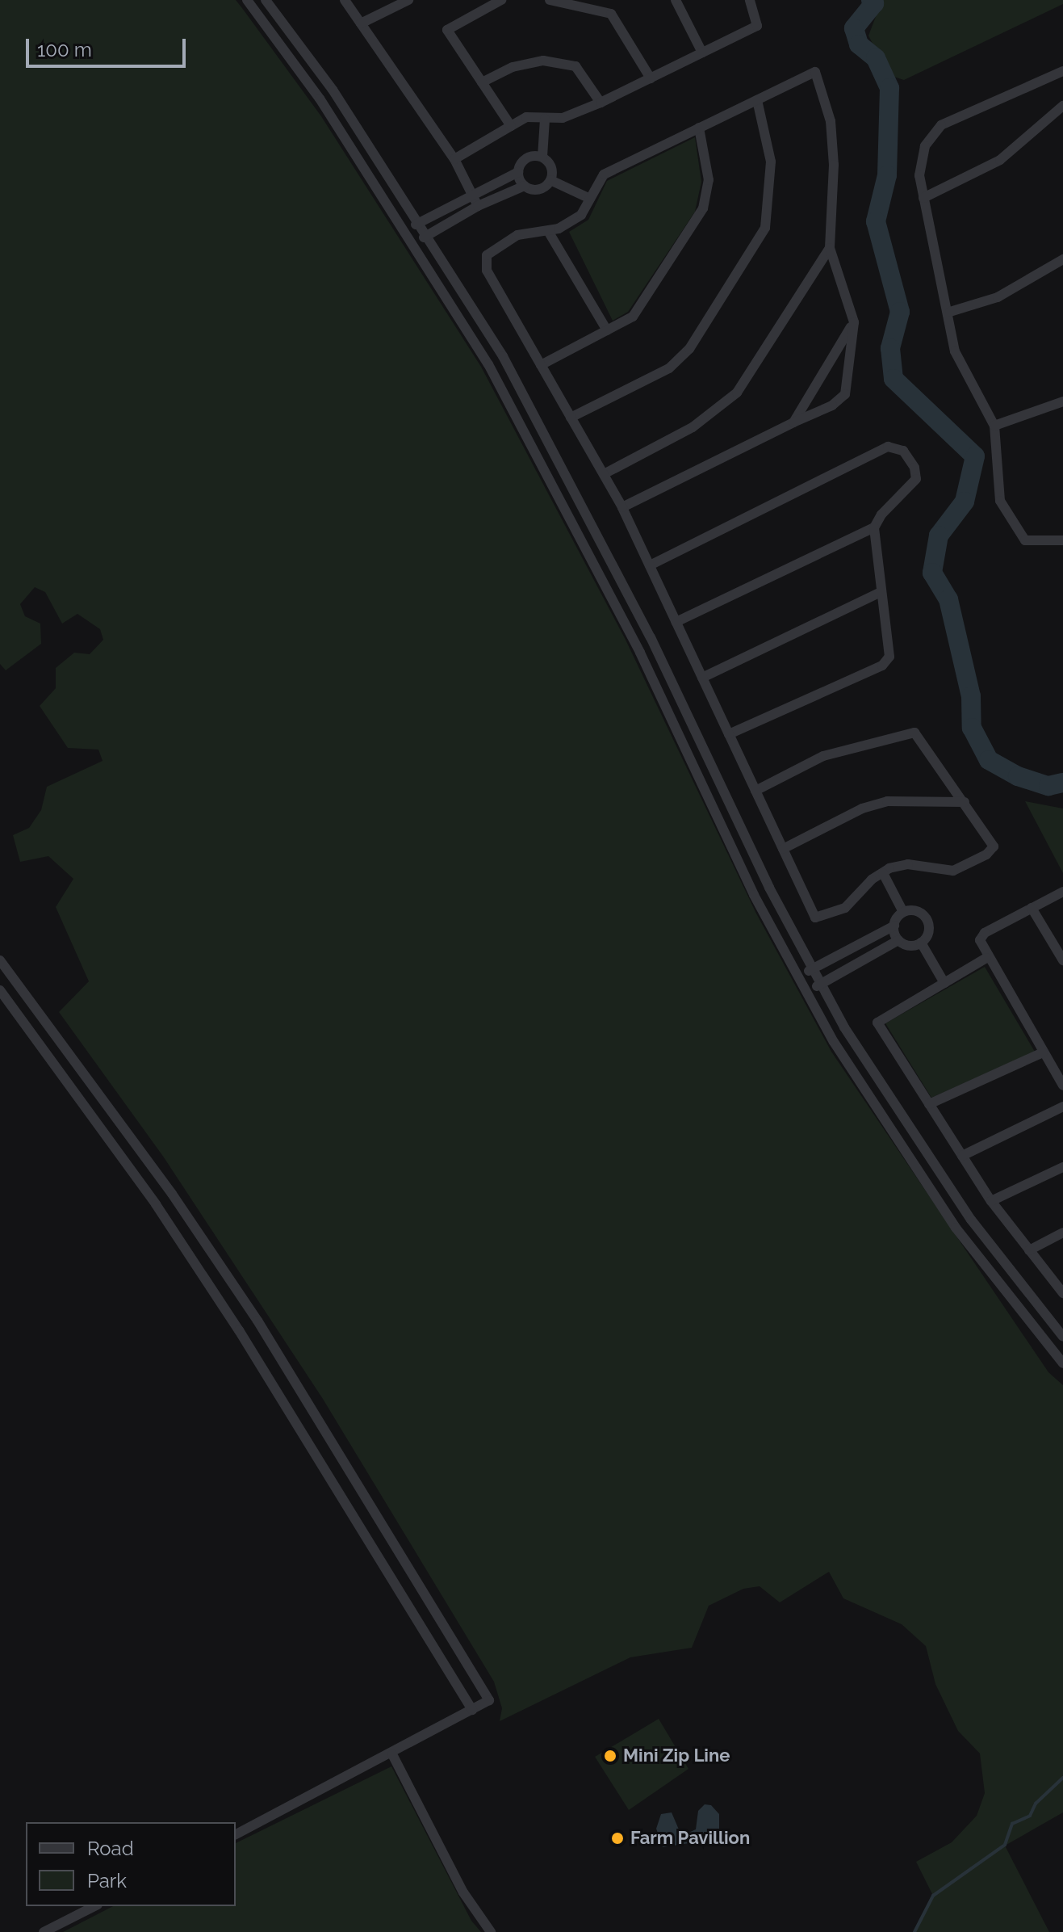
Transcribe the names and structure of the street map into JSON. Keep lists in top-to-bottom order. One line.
{"places":["Mini Zip Line","Farm Pavillion"],"legend":["Road","Park"],"scale_bar":"100 m"}
